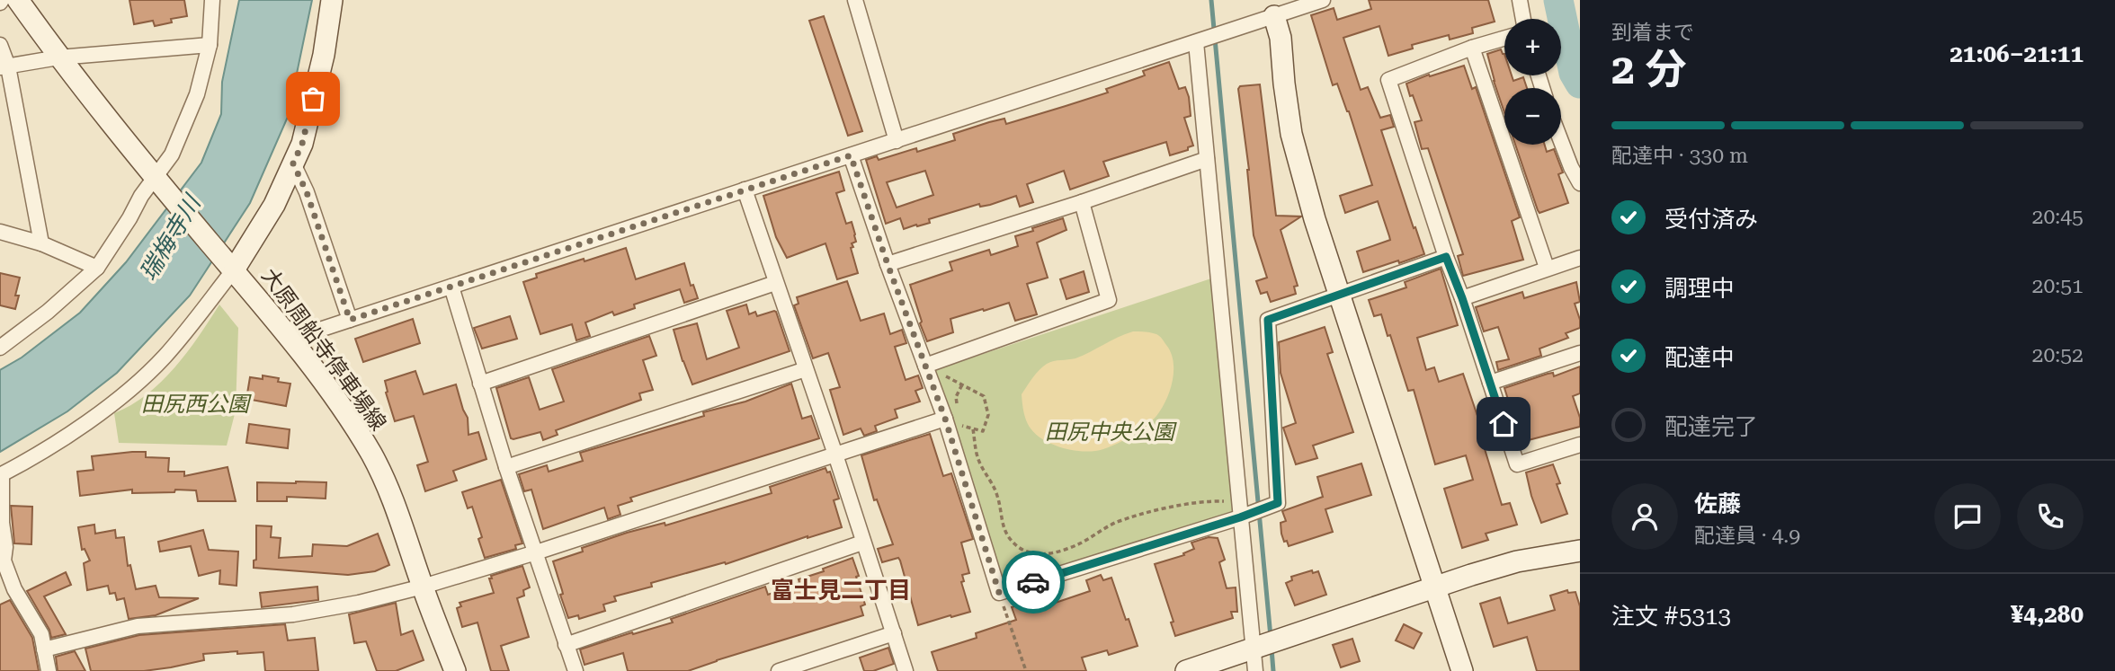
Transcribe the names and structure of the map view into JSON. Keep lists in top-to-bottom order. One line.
{"streets":{"street":["大原周船寺停車場線"]},"districts":["富士見二丁目"],"water":["瑞梅寺川"],"parks":["田尻西公園","田尻中央公園"],"page":{"heading":["2 分","到着まで","21:06–21:11"],"panel":["佐藤","配達員 · 4.9","注文 #5313","¥4,280"],"map_buttons":["+","−"],"bar":"配達中 · 330 m","list":[["受付済み","20:45"],["調理中","20:51"],["配達中","20:52"],"配達完了"]}}
